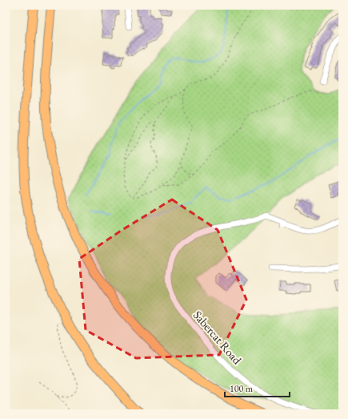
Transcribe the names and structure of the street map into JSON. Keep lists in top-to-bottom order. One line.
{"streets":{"street":["Sabercat Road"]},"scale_bar":"100 m"}
